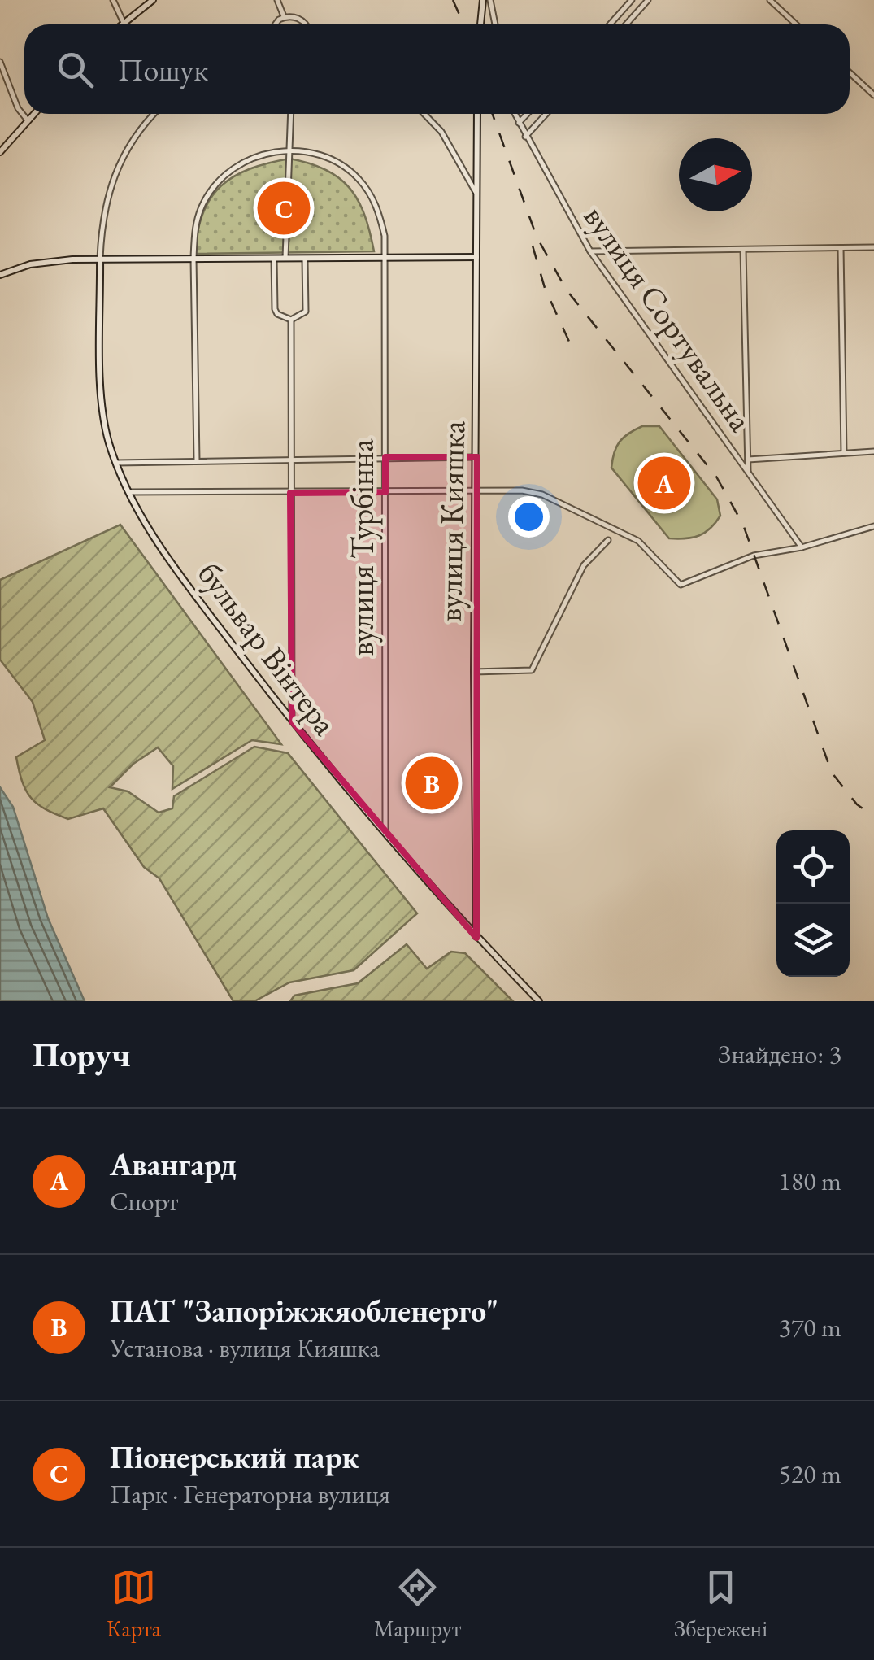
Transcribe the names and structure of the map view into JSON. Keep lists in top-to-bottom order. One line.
{"streets":{"street":["вулиця Сортувальна","вулиця Кияшка","вулиця Турбінна","бульвар Вінтера"]},"crossings":[["вулиця Кияшка","бульвар Вінтера"],["вулиця Турбінна","бульвар Вінтера"]],"north":"right","page":{"search":"Пошук","pins":["C","A","B"],"heading":["Поруч","Знайдено: 3"],"list":[{"mark":"A","name":"Авангард","note":"Спорт","value":"180 m"},{"mark":"B","name":"ПАТ \"Запоріжжяобленерго\"","note":"Установа · вулиця Кияшка","value":"370 m"},{"mark":"C","name":"Піонерський парк","note":"Парк · Генераторна вулиця","value":"520 m"}],"nav":["Карта","Маршрут","Збережені"]}}
